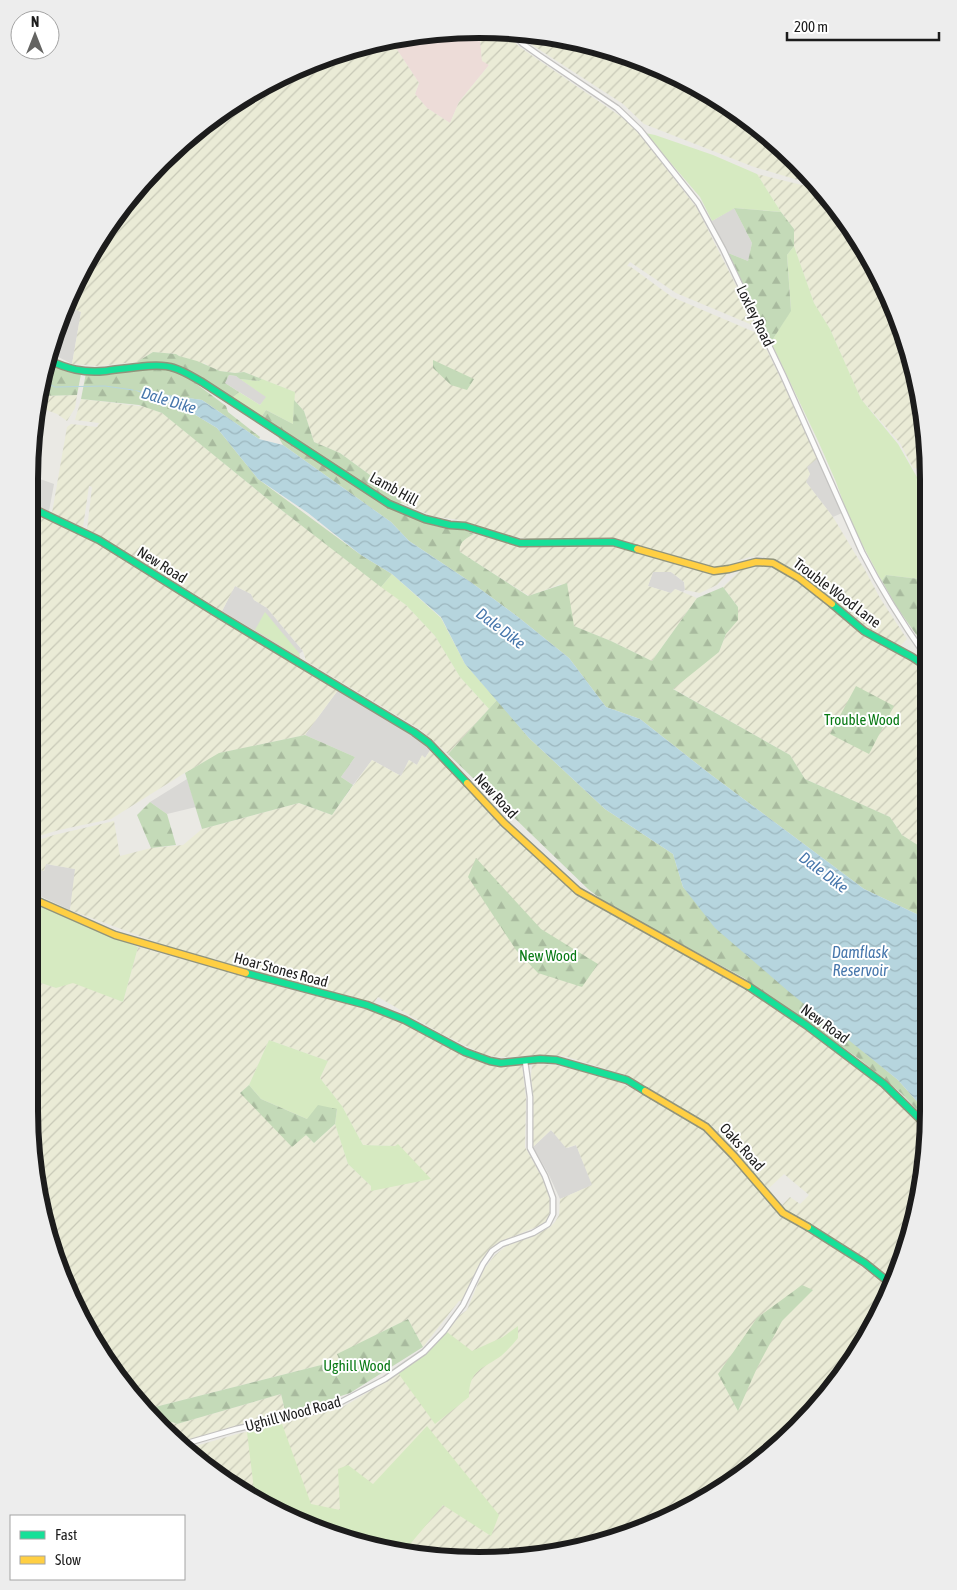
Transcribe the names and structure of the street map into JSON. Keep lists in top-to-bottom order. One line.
{"streets":{"street":["Loxley Road","Lamb Hill","New Road","Trouble Wood Lane","Hoar Stones Road","Oaks Road","Ughill Wood Road"]},"crossings":[["Lamb Hill","Trouble Wood Lane"],["Hoar Stones Road","Oaks Road"],["Hoar Stones Road","Ughill Wood Road"],["Oaks Road","Ughill Wood Road"]],"water":["Dale Dike","Damflask Reservoir"],"parks":["Trouble Wood","New Wood","Ughill Wood"],"legend":["Fast","Slow"],"scale_bar":"200 m","north":"top"}
